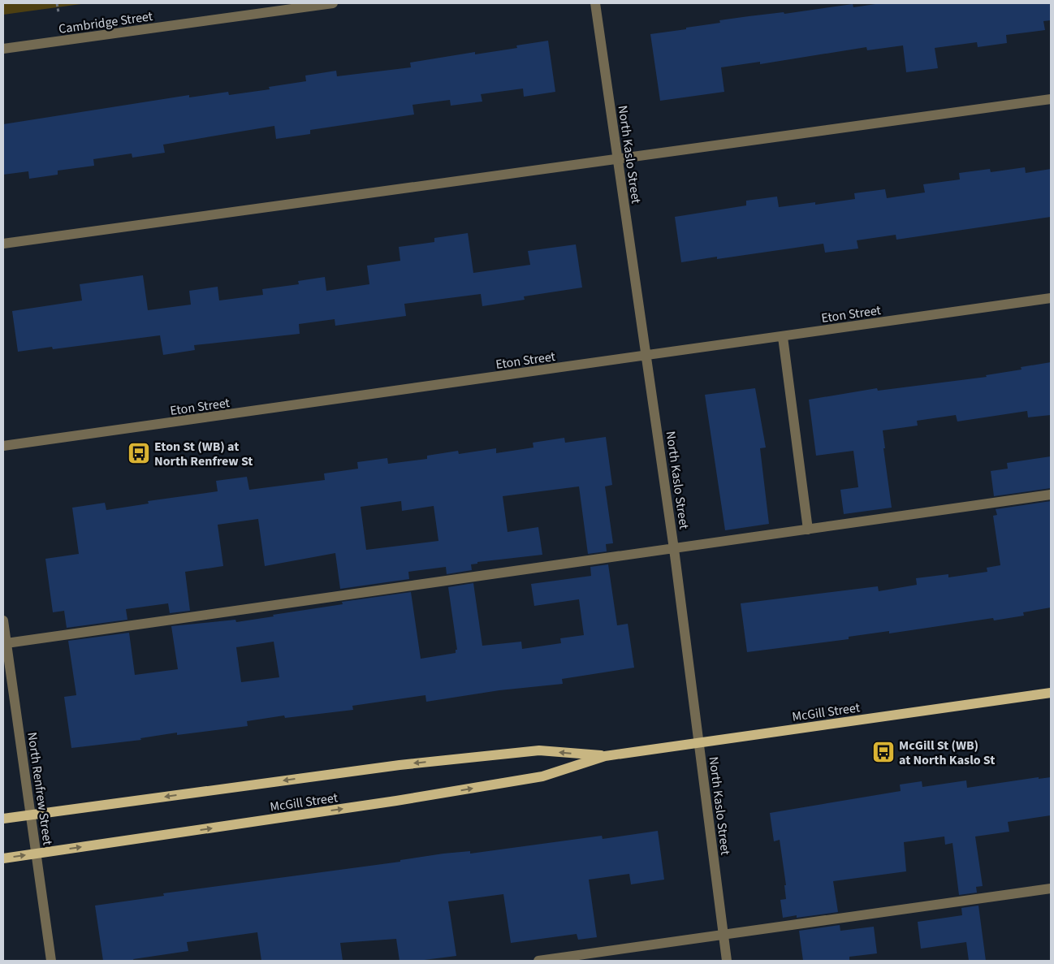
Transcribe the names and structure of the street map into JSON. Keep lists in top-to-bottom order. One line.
{"streets":{"main road":["McGill Street"],"street":["Cambridge Street","North Kaslo Street","Eton Street","North Renfrew Street"]},"crossings":[["North Kaslo Street","Eton Street"],["North Kaslo Street","McGill Street"],["McGill Street","North Renfrew Street"]],"places":{"bus stop":["Eton St (WB) at North Renfrew St","McGill St (WB) at North Kaslo St"]}}
